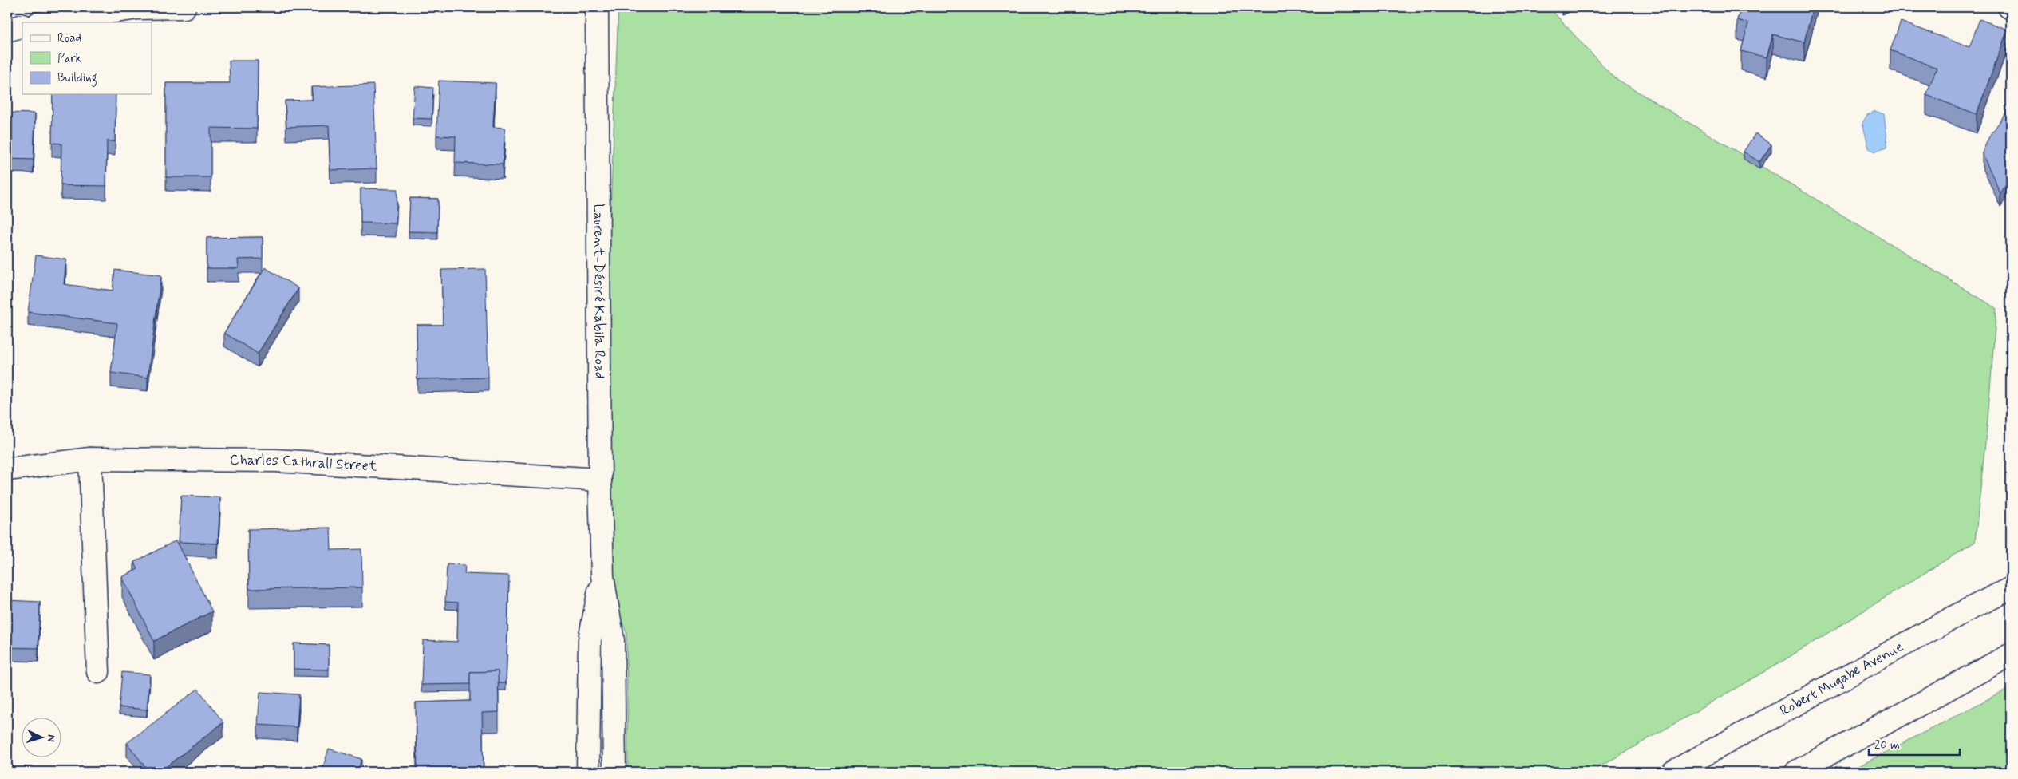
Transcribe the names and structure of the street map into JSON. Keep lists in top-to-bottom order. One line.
{"streets":{"street":["Laurent-Désiré Kabila Road","Charles Cathrall Street","Robert Mugabe Avenue"]},"crossings":[["Laurent-Désiré Kabila Road","Charles Cathrall Street"]],"legend":["Road","Park","Building"],"scale_bar":"20 m","north":"right"}
